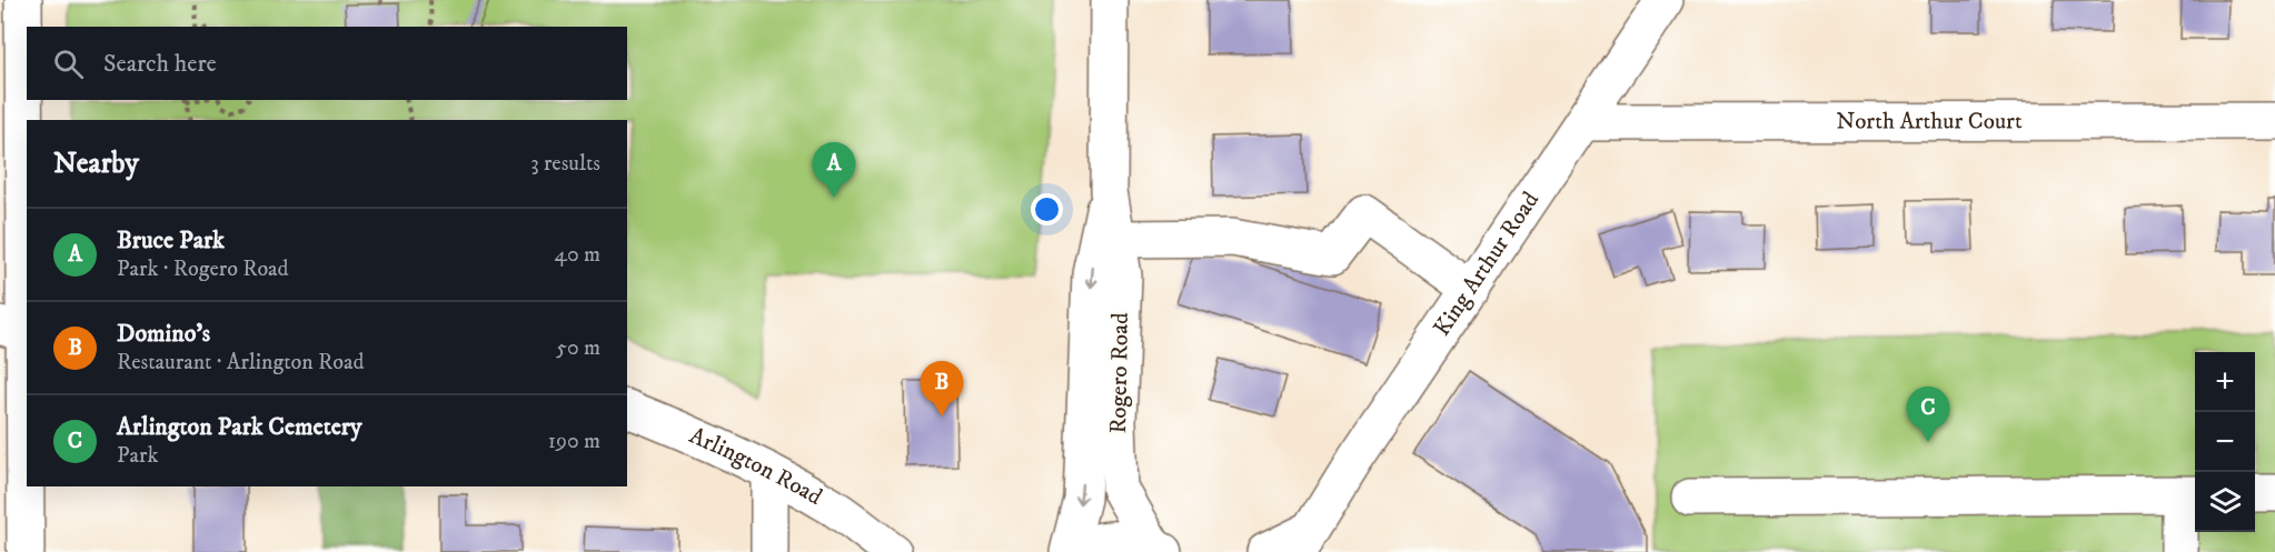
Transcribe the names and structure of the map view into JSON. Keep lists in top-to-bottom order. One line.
{"streets":{"street":["North Arthur Court","King Arthur Road","Rogero Road","Arlington Road"]},"crossings":[["North Arthur Court","King Arthur Road"]],"page":{"search":"Search here","heading":["Nearby","3 results"],"pins":["A","B","C"],"list":[{"mark":"A","name":"Bruce Park","note":"Park · Rogero Road","value":"40 m"},{"mark":"B","name":"Domino's","note":"Restaurant · Arlington Road","value":"50 m"},{"mark":"C","name":"Arlington Park Cemetery","note":"Park","value":"190 m"}],"map_buttons":["+","−"]}}
